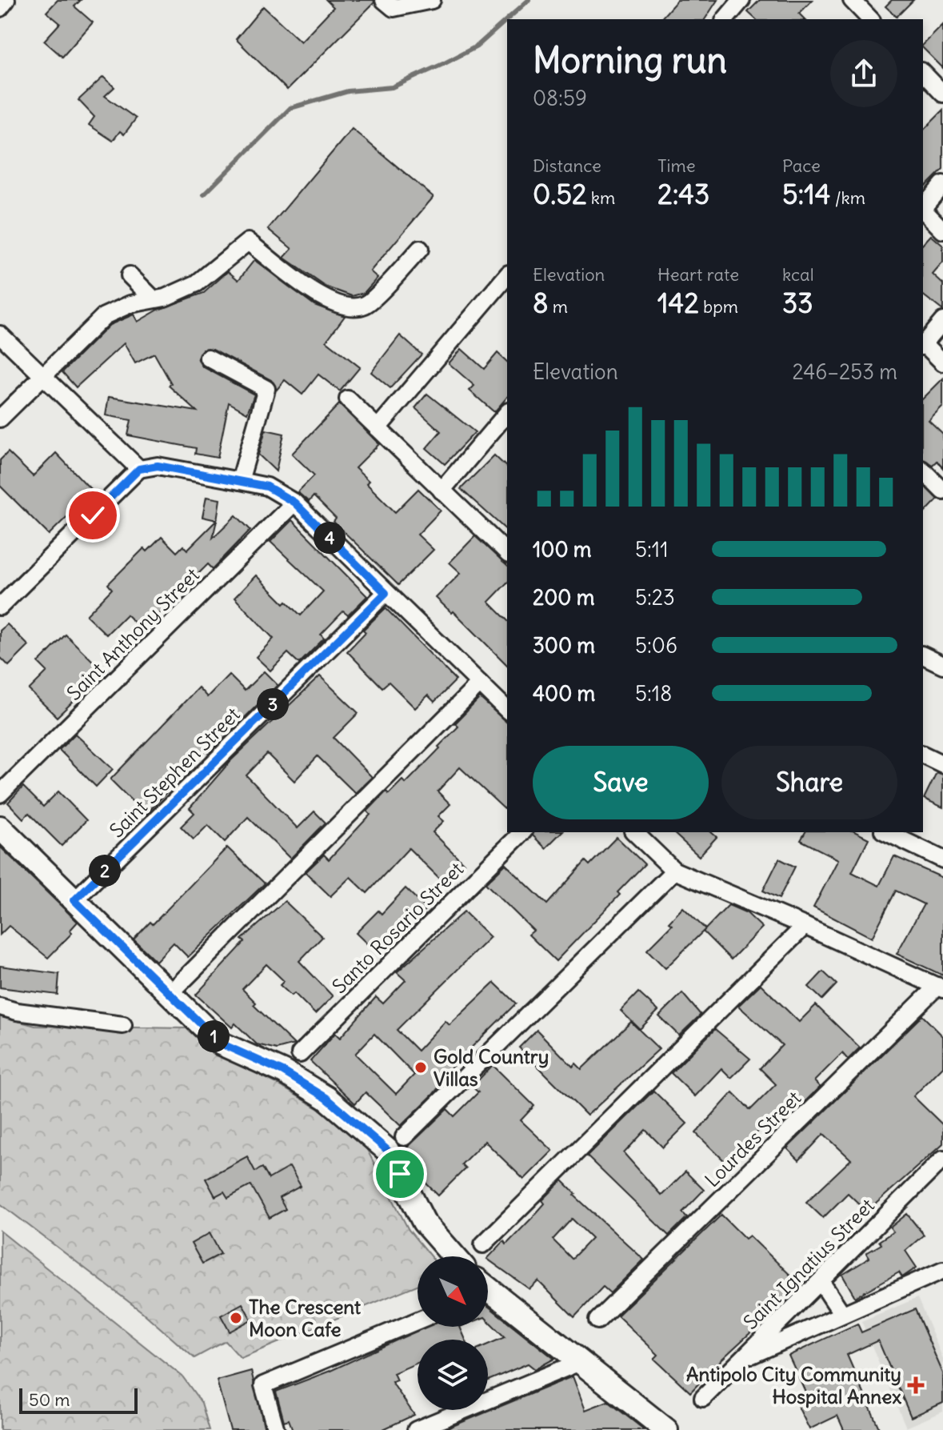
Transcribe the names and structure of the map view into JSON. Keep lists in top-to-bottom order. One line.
{"streets":{"street":["Saint Anthony Street","Saint Stephen Street","Santo Rosario Street","Lourdes Street","Saint Ignatius Street"]},"places":{"other":["Gold Country Villas","The Crescent Moon Cafe"],"health":["Antipolo City Community Hospital Annex"]},"scale_bar":"50 m","north":"bottom right","page":{"heading":["Morning run","08:59"],"stats":[["Distance","0.52 km"],["Time","2:43"],["Pace","5:14 /km"],["Elevation","8 m"],["Heart rate","142 bpm"],["kcal","33"]],"chart":["Elevation","246–253 m"],"pins":["4","3","2","1"],"list":[{"name":"100 m","note":"5:11"},{"name":"200 m","note":"5:23"},{"name":"300 m","note":"5:06"},{"name":"400 m","note":"5:18"}],"buttons":["Save","Share"],"scale":"50 m"}}
